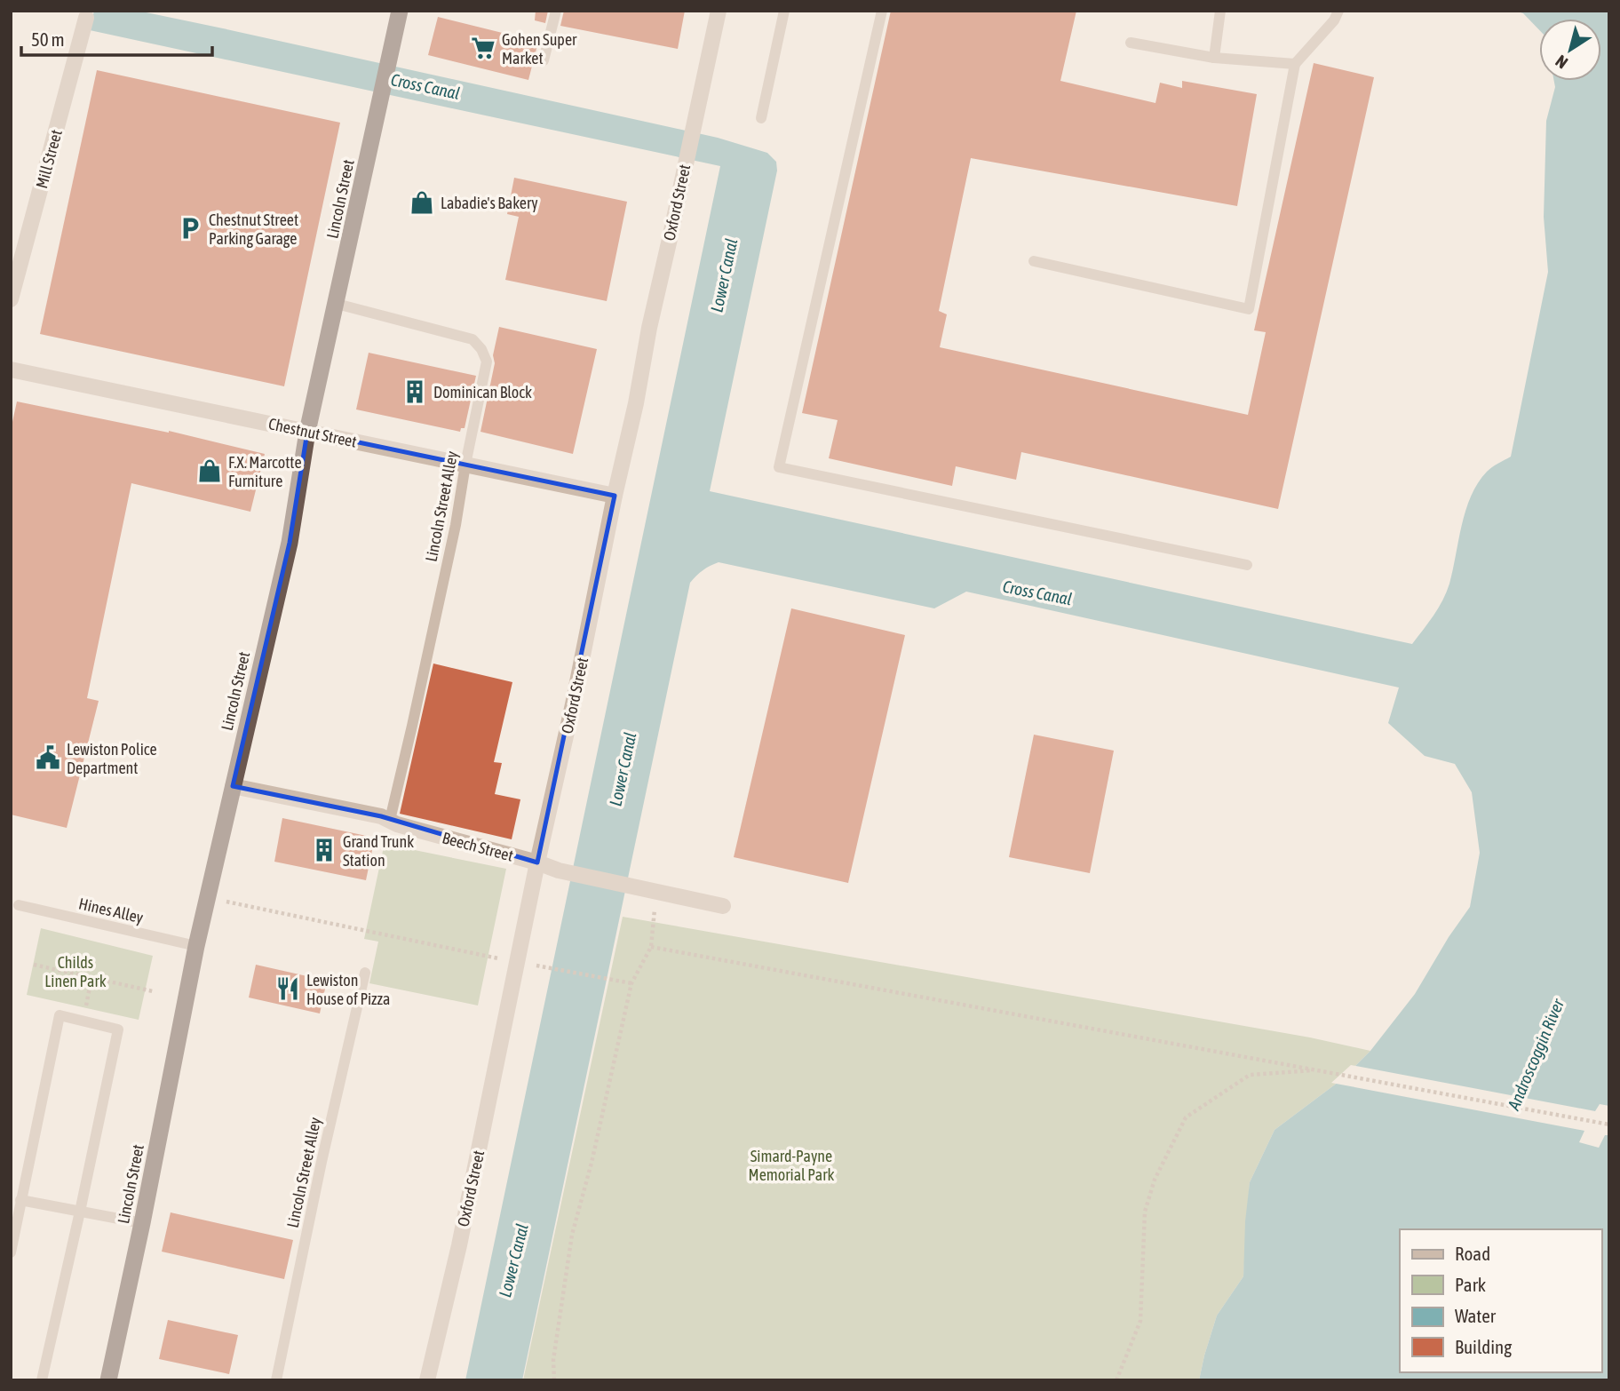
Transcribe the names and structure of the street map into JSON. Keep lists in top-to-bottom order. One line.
{"streets":{"highway":["Lincoln Street"],"street":["Mill Street","Oxford Street","Chestnut Street","Beech Street"],"lane":["Lincoln Street Alley","Hines Alley"]},"crossings":[["Lincoln Street","Chestnut Street"],["Lincoln Street","Lincoln Street Alley"],["Lincoln Street","Beech Street"],["Lincoln Street","Hines Alley"],["Oxford Street","Chestnut Street"],["Oxford Street","Beech Street"],["Chestnut Street","Lincoln Street Alley"],["Lincoln Street Alley","Beech Street"]],"water":["Cross Canal","Lower Canal","Androscoggin River"],"parks":["Childs Linen Park","Simard-Payne Memorial Park"],"places":{"supermarket":["Gohen Super Market"],"shop":["Labadie's Bakery","F.X. Marcotte Furniture"],"parking":["Chestnut Street Parking Garage"],"building":["Dominican Block","Grand Trunk Station"],"public building":["Lewiston Police Department"],"restaurant":["Lewiston House of Pizza"]},"legend":["Road","Park","Water","Building"],"scale_bar":"50 m","north":"bottom left"}
